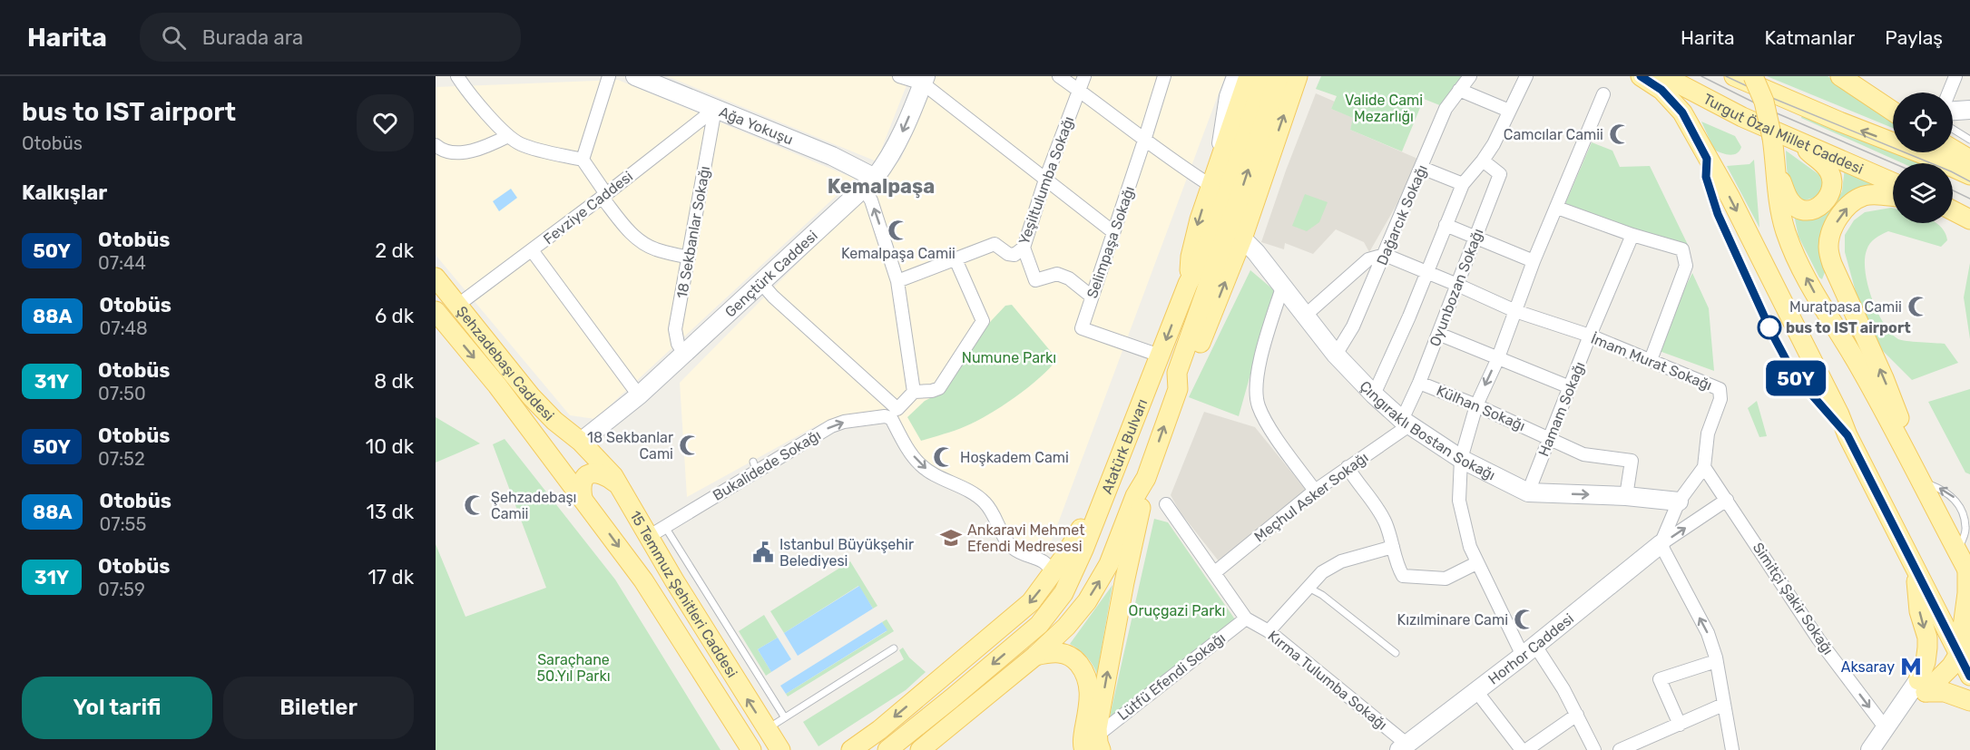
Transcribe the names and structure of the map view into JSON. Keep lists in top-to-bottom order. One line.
{"streets":{"main road":["Turgut Özal Millet Caddesi","Şehzadebaşı Caddesi","Atatürk Bulvarı","15 Temmuz Şehitleri Caddesi"],"street":["Ağa Yokuşu","Yeşiltulumba Sokağı","Fevziye Caddesi","Dağarcık Sokağı","18 Sekbanlar Sokağı","Selimpaşa Sokağı","Gençtürk Caddesi","Oyunbozan Sokağı","İmam Murat Sokağı","Külhan Sokağı","Hamam Sokağı","Çıngıraklı Bostan Sokağı","Bukalidede Sokağı","Meçhul Asker Sokağı","Simitçi Şakir Sokağı","Horhor Caddesi","Lütfü Efendi Sokağı","Kırma Tulumba Sokağı"]},"crossings":[["Ağa Yokuşu","Fevziye Caddesi"],["Ağa Yokuşu","18 Sekbanlar Sokağı"],["Ağa Yokuşu","Gençtürk Caddesi"],["Fevziye Caddesi","18 Sekbanlar Sokağı"],["Fevziye Caddesi","Şehzadebaşı Caddesi"],["Dağarcık Sokağı","İmam Murat Sokağı"],["Dağarcık Sokağı","Çıngıraklı Bostan Sokağı"],["18 Sekbanlar Sokağı","Gençtürk Caddesi"],["Selimpaşa Sokağı","Atatürk Bulvarı"],["Gençtürk Caddesi","Şehzadebaşı Caddesi"],["Gençtürk Caddesi","15 Temmuz Şehitleri Caddesi"],["Oyunbozan Sokağı","İmam Murat Sokağı"],["Oyunbozan Sokağı","Külhan Sokağı"],["Oyunbozan Sokağı","Çıngıraklı Bostan Sokağı"],["Oyunbozan Sokağı","Meçhul Asker Sokağı"],["Şehzadebaşı Caddesi","15 Temmuz Şehitleri Caddesi"],["İmam Murat Sokağı","Hamam Sokağı"],["İmam Murat Sokağı","Simitçi Şakir Sokağı"],["Külhan Sokağı","Hamam Sokağı"],["Külhan Sokağı","Çıngıraklı Bostan Sokağı"],["Hamam Sokağı","Çıngıraklı Bostan Sokağı"],["Çıngıraklı Bostan Sokağı","Meçhul Asker Sokağı"],["Bukalidede Sokağı","15 Temmuz Şehitleri Caddesi"],["Horhor Caddesi","Kırma Tulumba Sokağı"],["Lütfü Efendi Sokağı","Kırma Tulumba Sokağı"]],"one_way":["Bukalidede Sokağı"],"districts":["Kemalpaşa"],"parks":["Valide Cami Mezarlığı","Numune Parkı","Oruçgazi Parkı","Saraçhane 50.Yıl Parkı"],"places":{"mosque":["Camcılar Camii","Kemalpaşa Camii","Muratpasa Camii","18 Sekbanlar Cami","Hoşkadem Cami","Şehzadebaşı Camii","Kızılminare Cami"],"other":["bus to IST airport"],"school or university":["Ankaravi Mehmet Efendi Medresesi"],"public building":["Istanbul Büyükşehir Belediyesi"],"metro station":["Aksaray"]},"lines":["bus line 50Y"],"page":{"header":"Harita","search":"Burada ara","nav":["Harita","Katmanlar","Paylaş"],"heading":[["bus to IST airport","Otobüs"],"Kalkışlar"],"on_map":"50Y","list":[{"mark":"50Y","name":"Otobüs","note":"07:44","value":"2 dk"},{"mark":"88A","name":"Otobüs","note":"07:48","value":"6 dk"},{"mark":"31Y","name":"Otobüs","note":"07:50","value":"8 dk"},{"mark":"50Y","name":"Otobüs","note":"07:52","value":"10 dk"},{"mark":"88A","name":"Otobüs","note":"07:55","value":"13 dk"},{"mark":"31Y","name":"Otobüs","note":"07:59","value":"17 dk"}],"buttons":["Yol tarifi","Biletler"]}}
